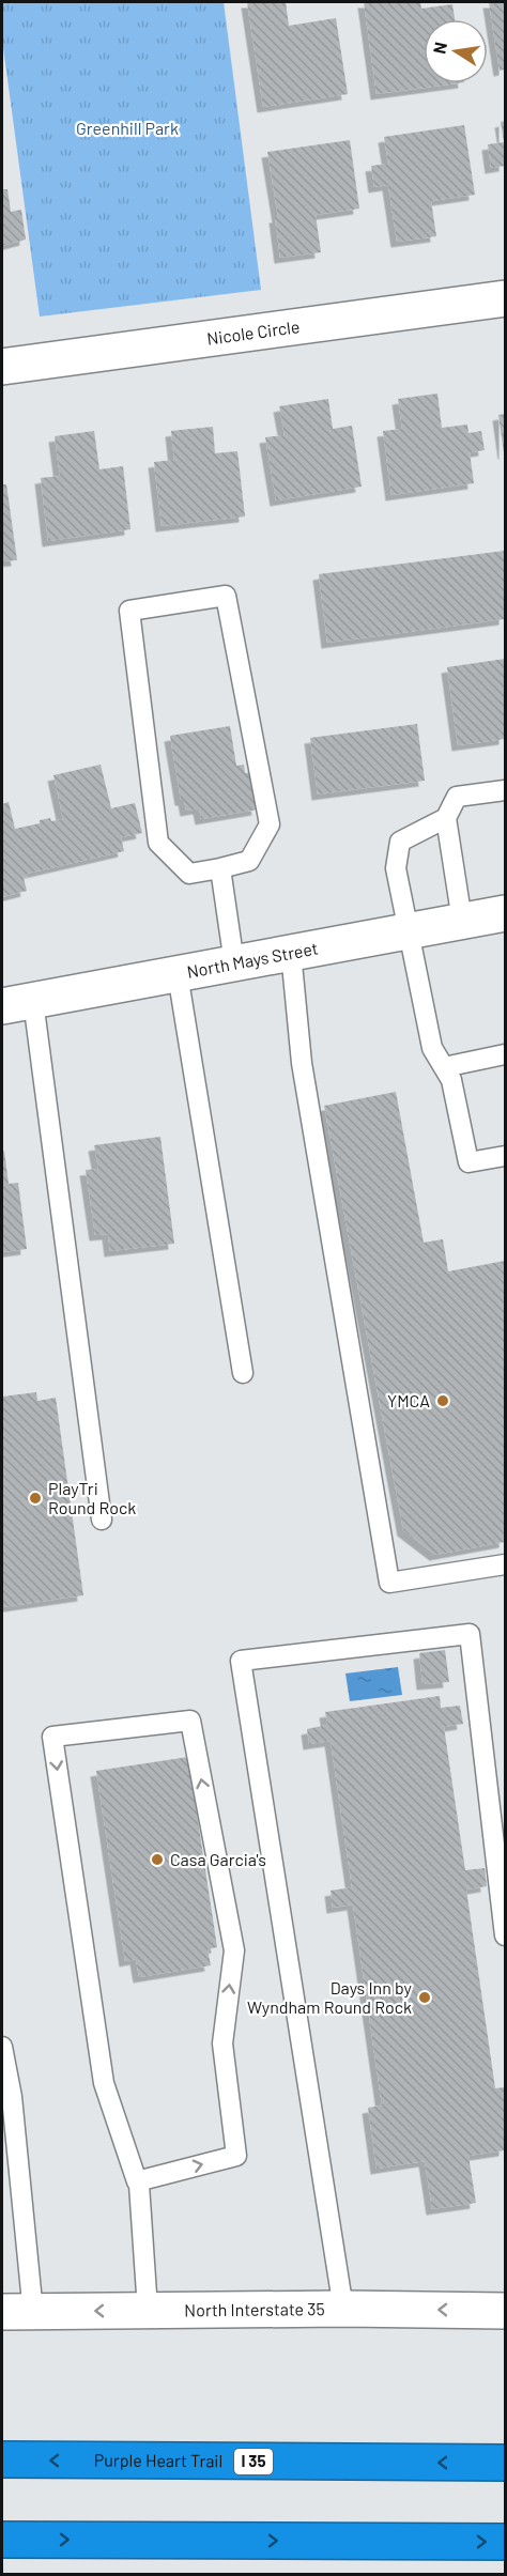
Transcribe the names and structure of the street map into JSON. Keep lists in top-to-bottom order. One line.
{"streets":{"highway":["Purple Heart Trail","I 35"],"main road":["Nicole Circle","North Mays Street","North Interstate 35"]},"one_way":["North Interstate 35"],"parks":["Greenhill Park"],"places":["YMCA","PlayTri Round Rock","Casa Garcia's","Days Inn by Wyndham Round Rock"],"north":"left"}
